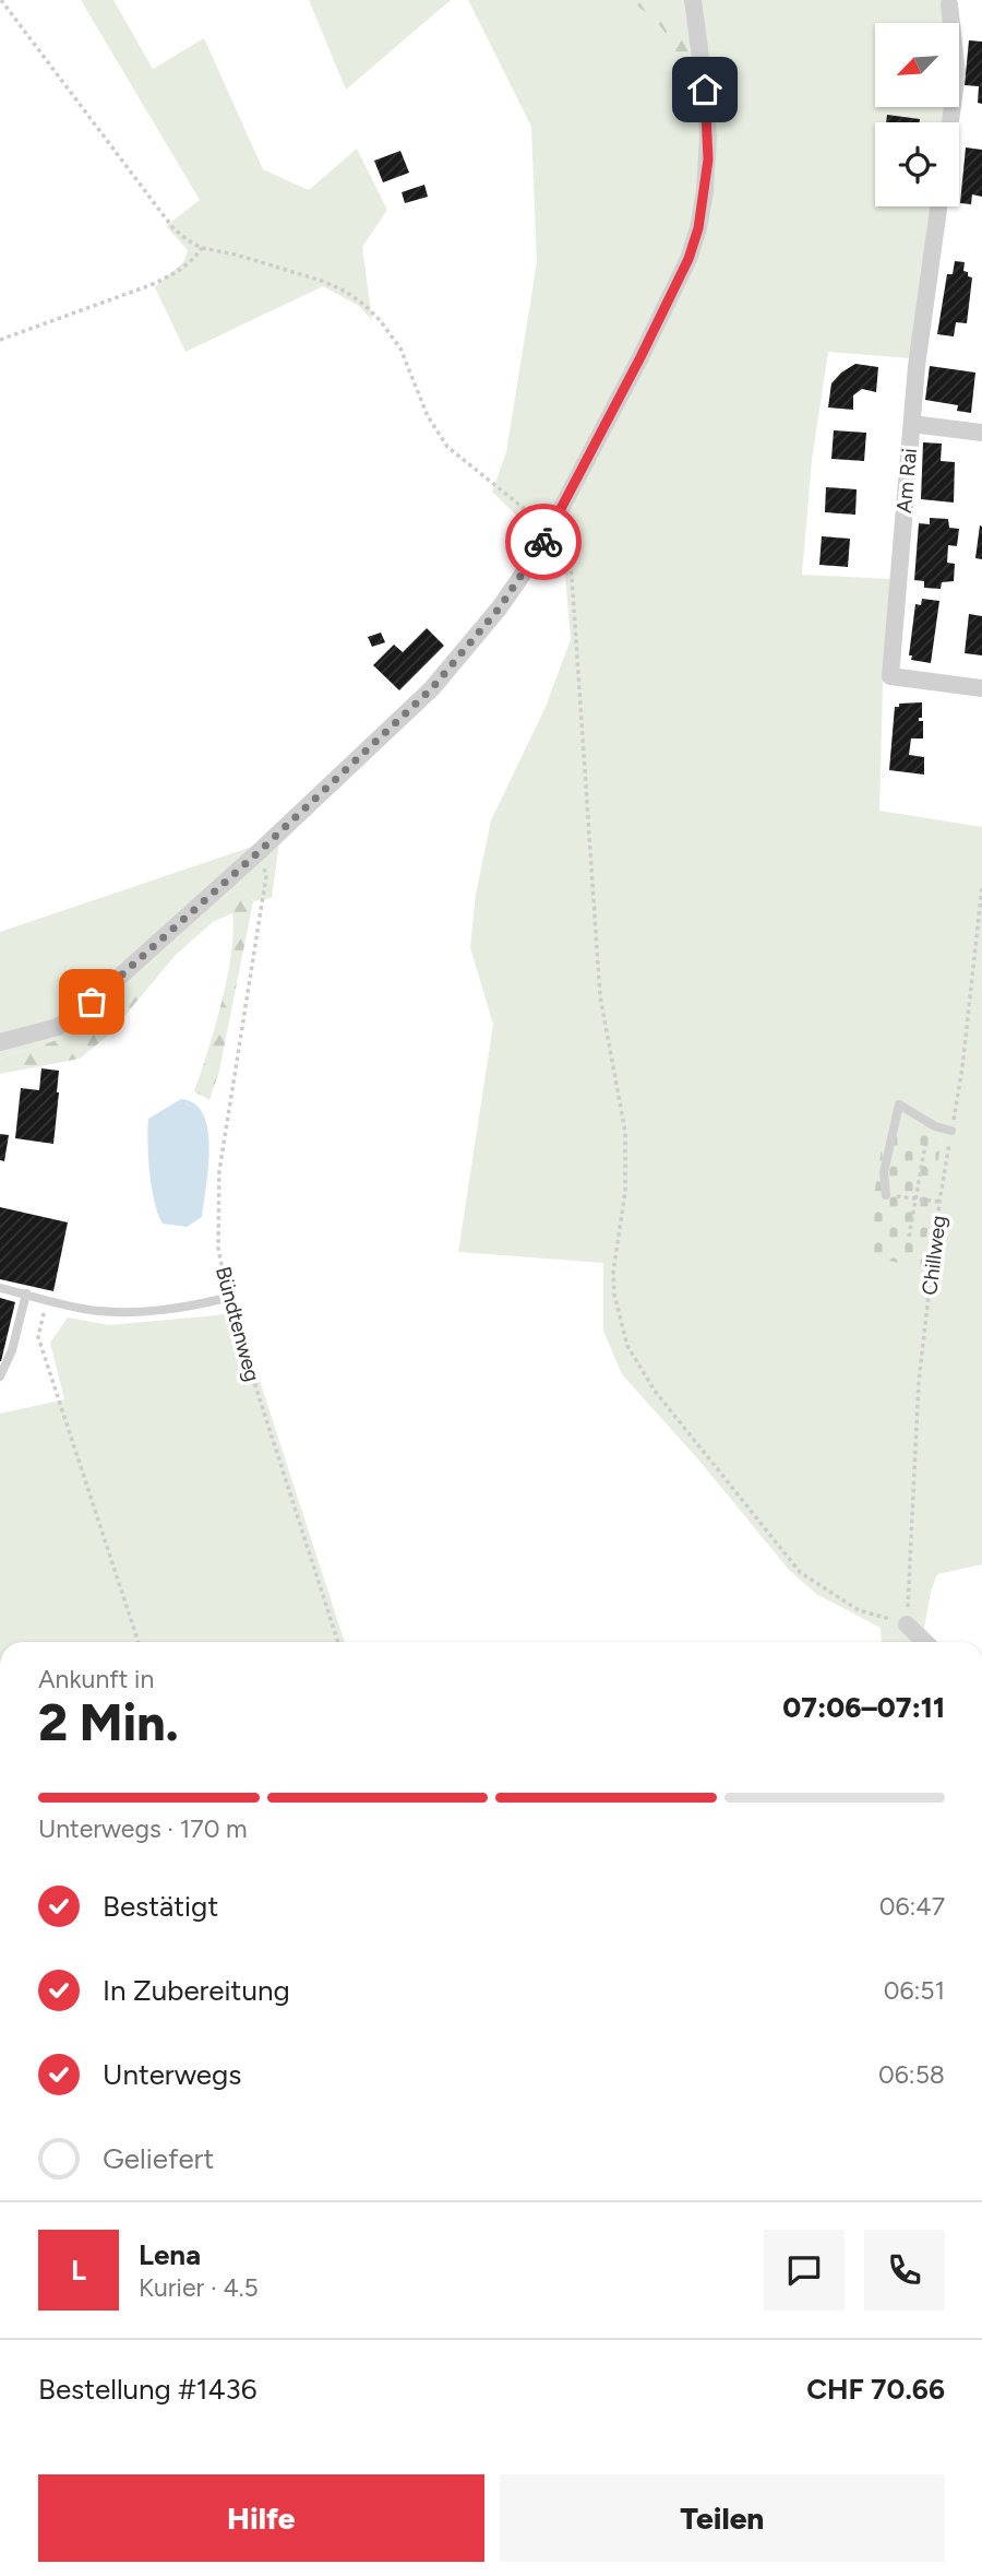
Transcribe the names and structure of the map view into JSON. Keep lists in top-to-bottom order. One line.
{"streets":{"street":["Am Rai"],"path":["Chillweg","Bündtenweg"]},"north":"bottom left","page":{"heading":["2 Min.","Ankunft in","07:06–07:11"],"panel":["Lena","Kurier · 4.5","Bestellung #1436","CHF 70.66"],"bar":"Unterwegs · 170 m","list":[["Bestätigt","06:47"],["In Zubereitung","06:51"],["Unterwegs","06:58"],"Geliefert"],"round":"L","buttons":["Hilfe","Teilen"]}}
